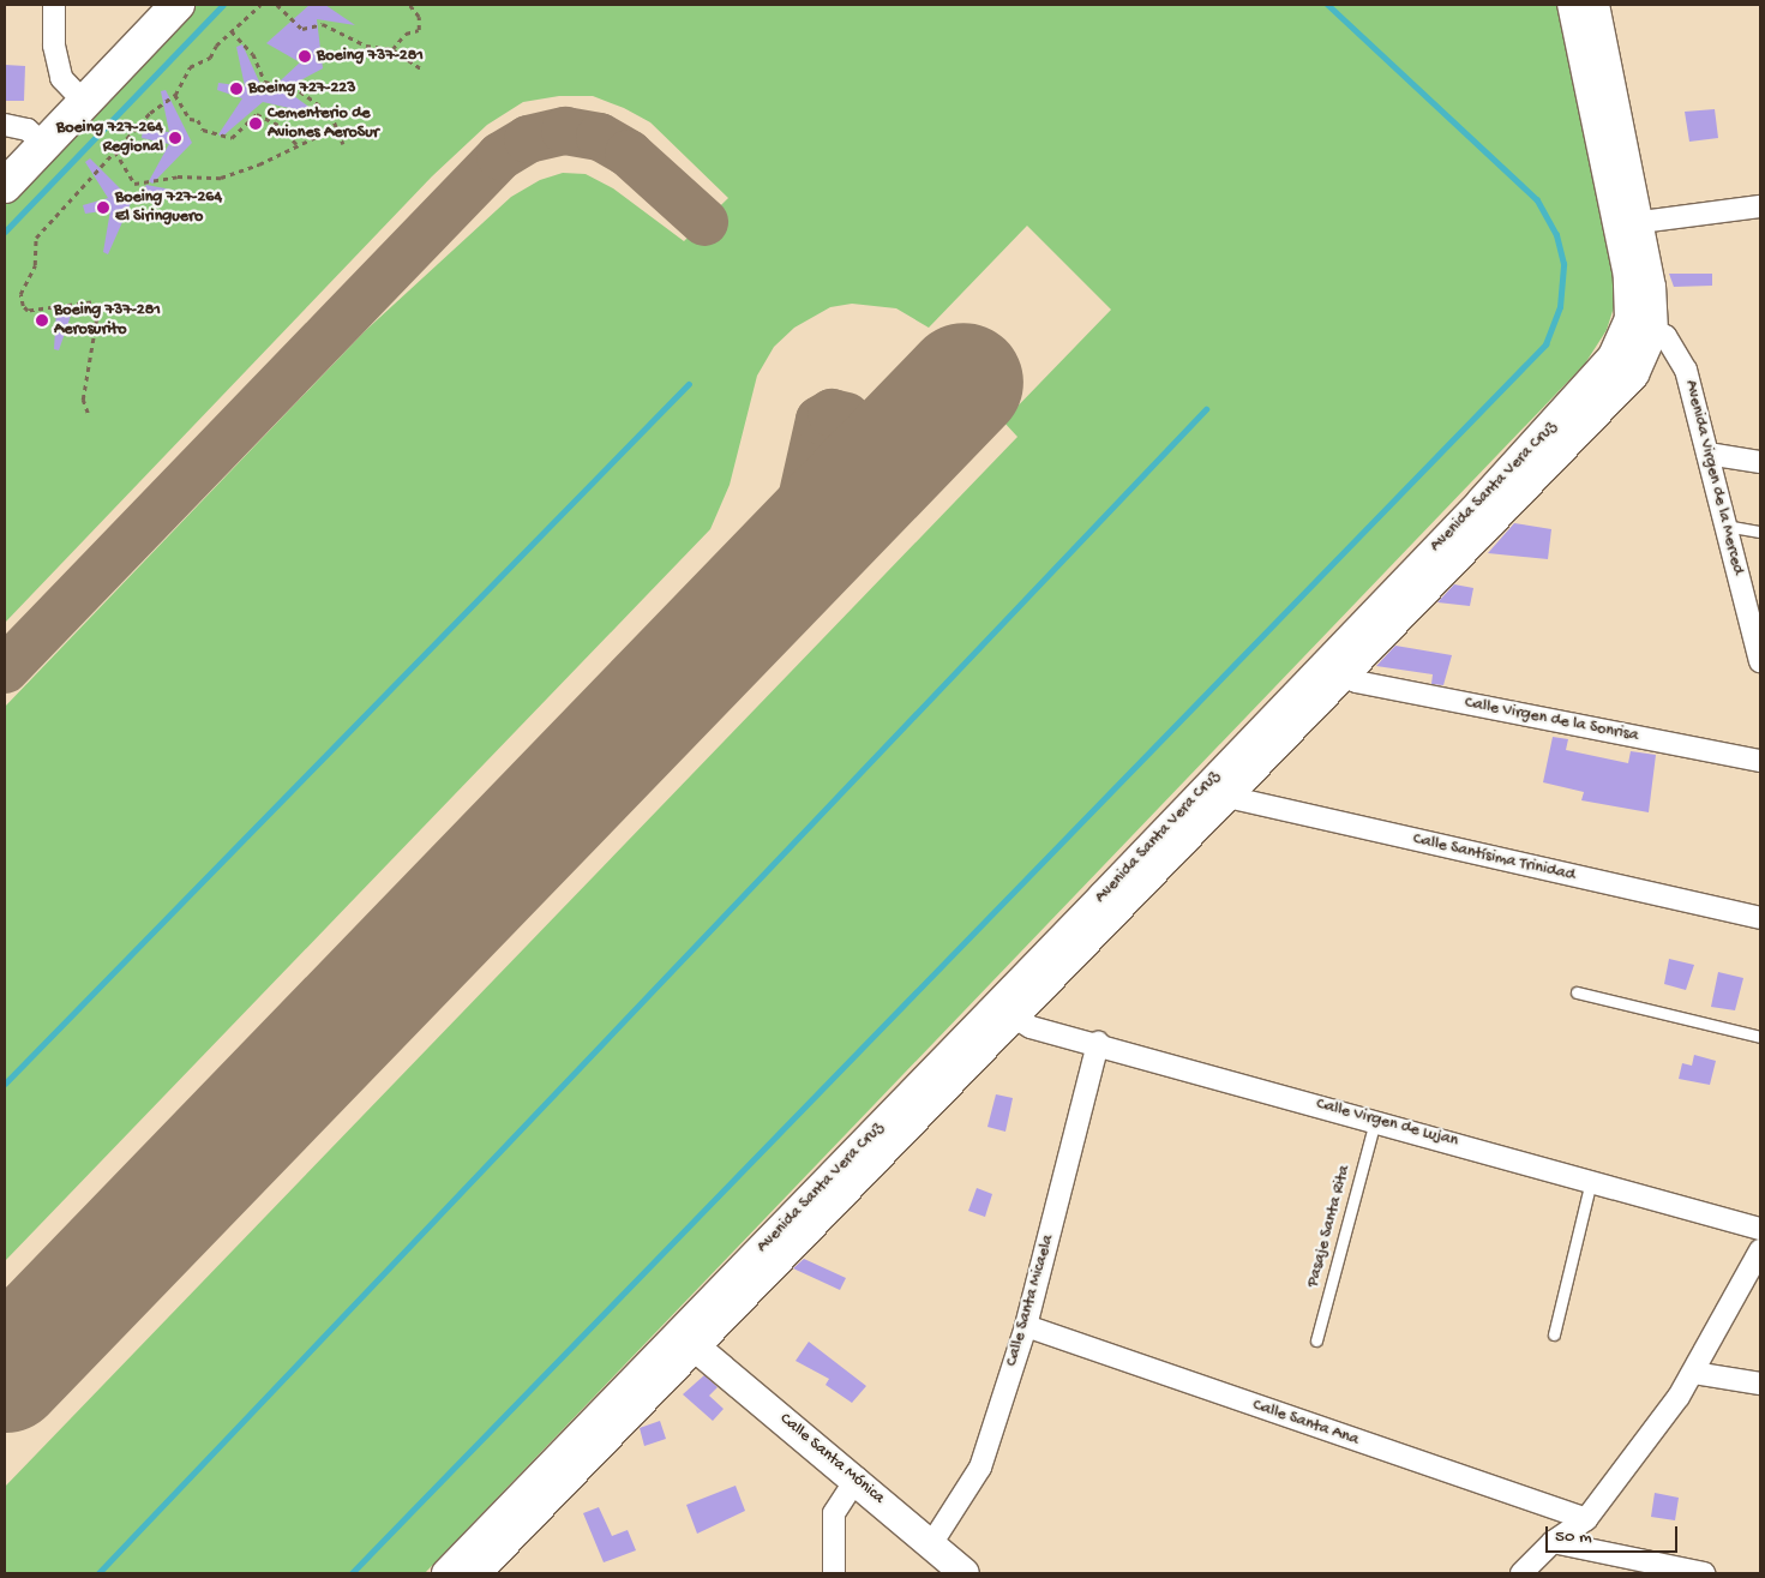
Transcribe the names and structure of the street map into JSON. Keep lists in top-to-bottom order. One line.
{"streets":{"main road":["Avenida Santa Vera Cruz","Calle Santa Mónica"],"street":["Avenida Virgen de la Merced","Calle Virgen de la Sonrisa","Calle Santísima Trinidad","Calle Virgen de Lujan","Calle Santa Micaela","Calle Santa Ana"],"lane":["Pasaje Santa Rita"]},"crossings":[["Avenida Virgen de la Merced","Avenida Santa Vera Cruz"],["Avenida Santa Vera Cruz","Calle Virgen de la Sonrisa"],["Avenida Santa Vera Cruz","Calle Santísima Trinidad"],["Avenida Santa Vera Cruz","Calle Virgen de Lujan"],["Avenida Santa Vera Cruz","Calle Santa Mónica"],["Calle Virgen de Lujan","Pasaje Santa Rita"],["Calle Virgen de Lujan","Calle Santa Micaela"],["Calle Santa Micaela","Calle Santa Ana"],["Calle Santa Micaela","Calle Santa Mónica"]],"places":["Boeing 737-281","Boeing 727-223","Cementerio de Aviones AeroSur","Boeing 727-264 Regional","Boeing 727-264 El Siringuero","Boeing 737-281 Aerosurito"],"scale_bar":"50 m"}
